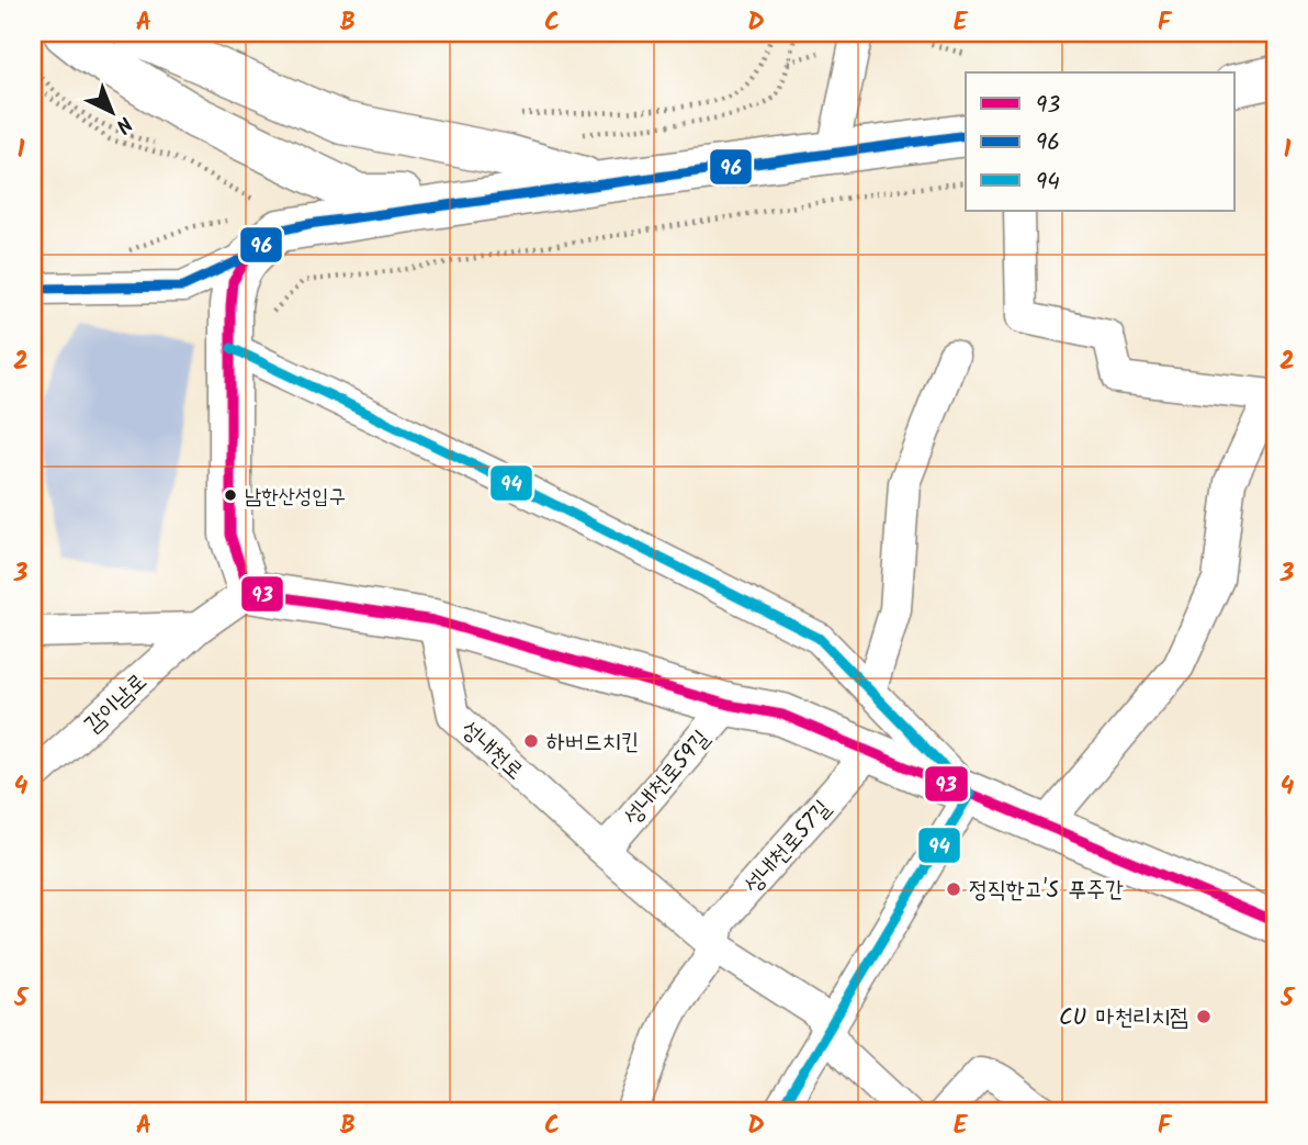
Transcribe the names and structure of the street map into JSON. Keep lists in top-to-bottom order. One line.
{"streets":{"street":["감이남로","성내천로","성내천로59길","성내천로57길"]},"crossings":[["성내천로","성내천로59길"]],"places":["남한산성입구","하버드치킨","정직한고'S 푸주간","CU 마천리치점"],"lines":["transit line 96","transit line 93","transit line 94"],"legend":["93","96","94"],"north":"bottom right","grid":{"columns":["A","B","C","D","E","F"],"rows":["1","2","3","4","5"]}}
